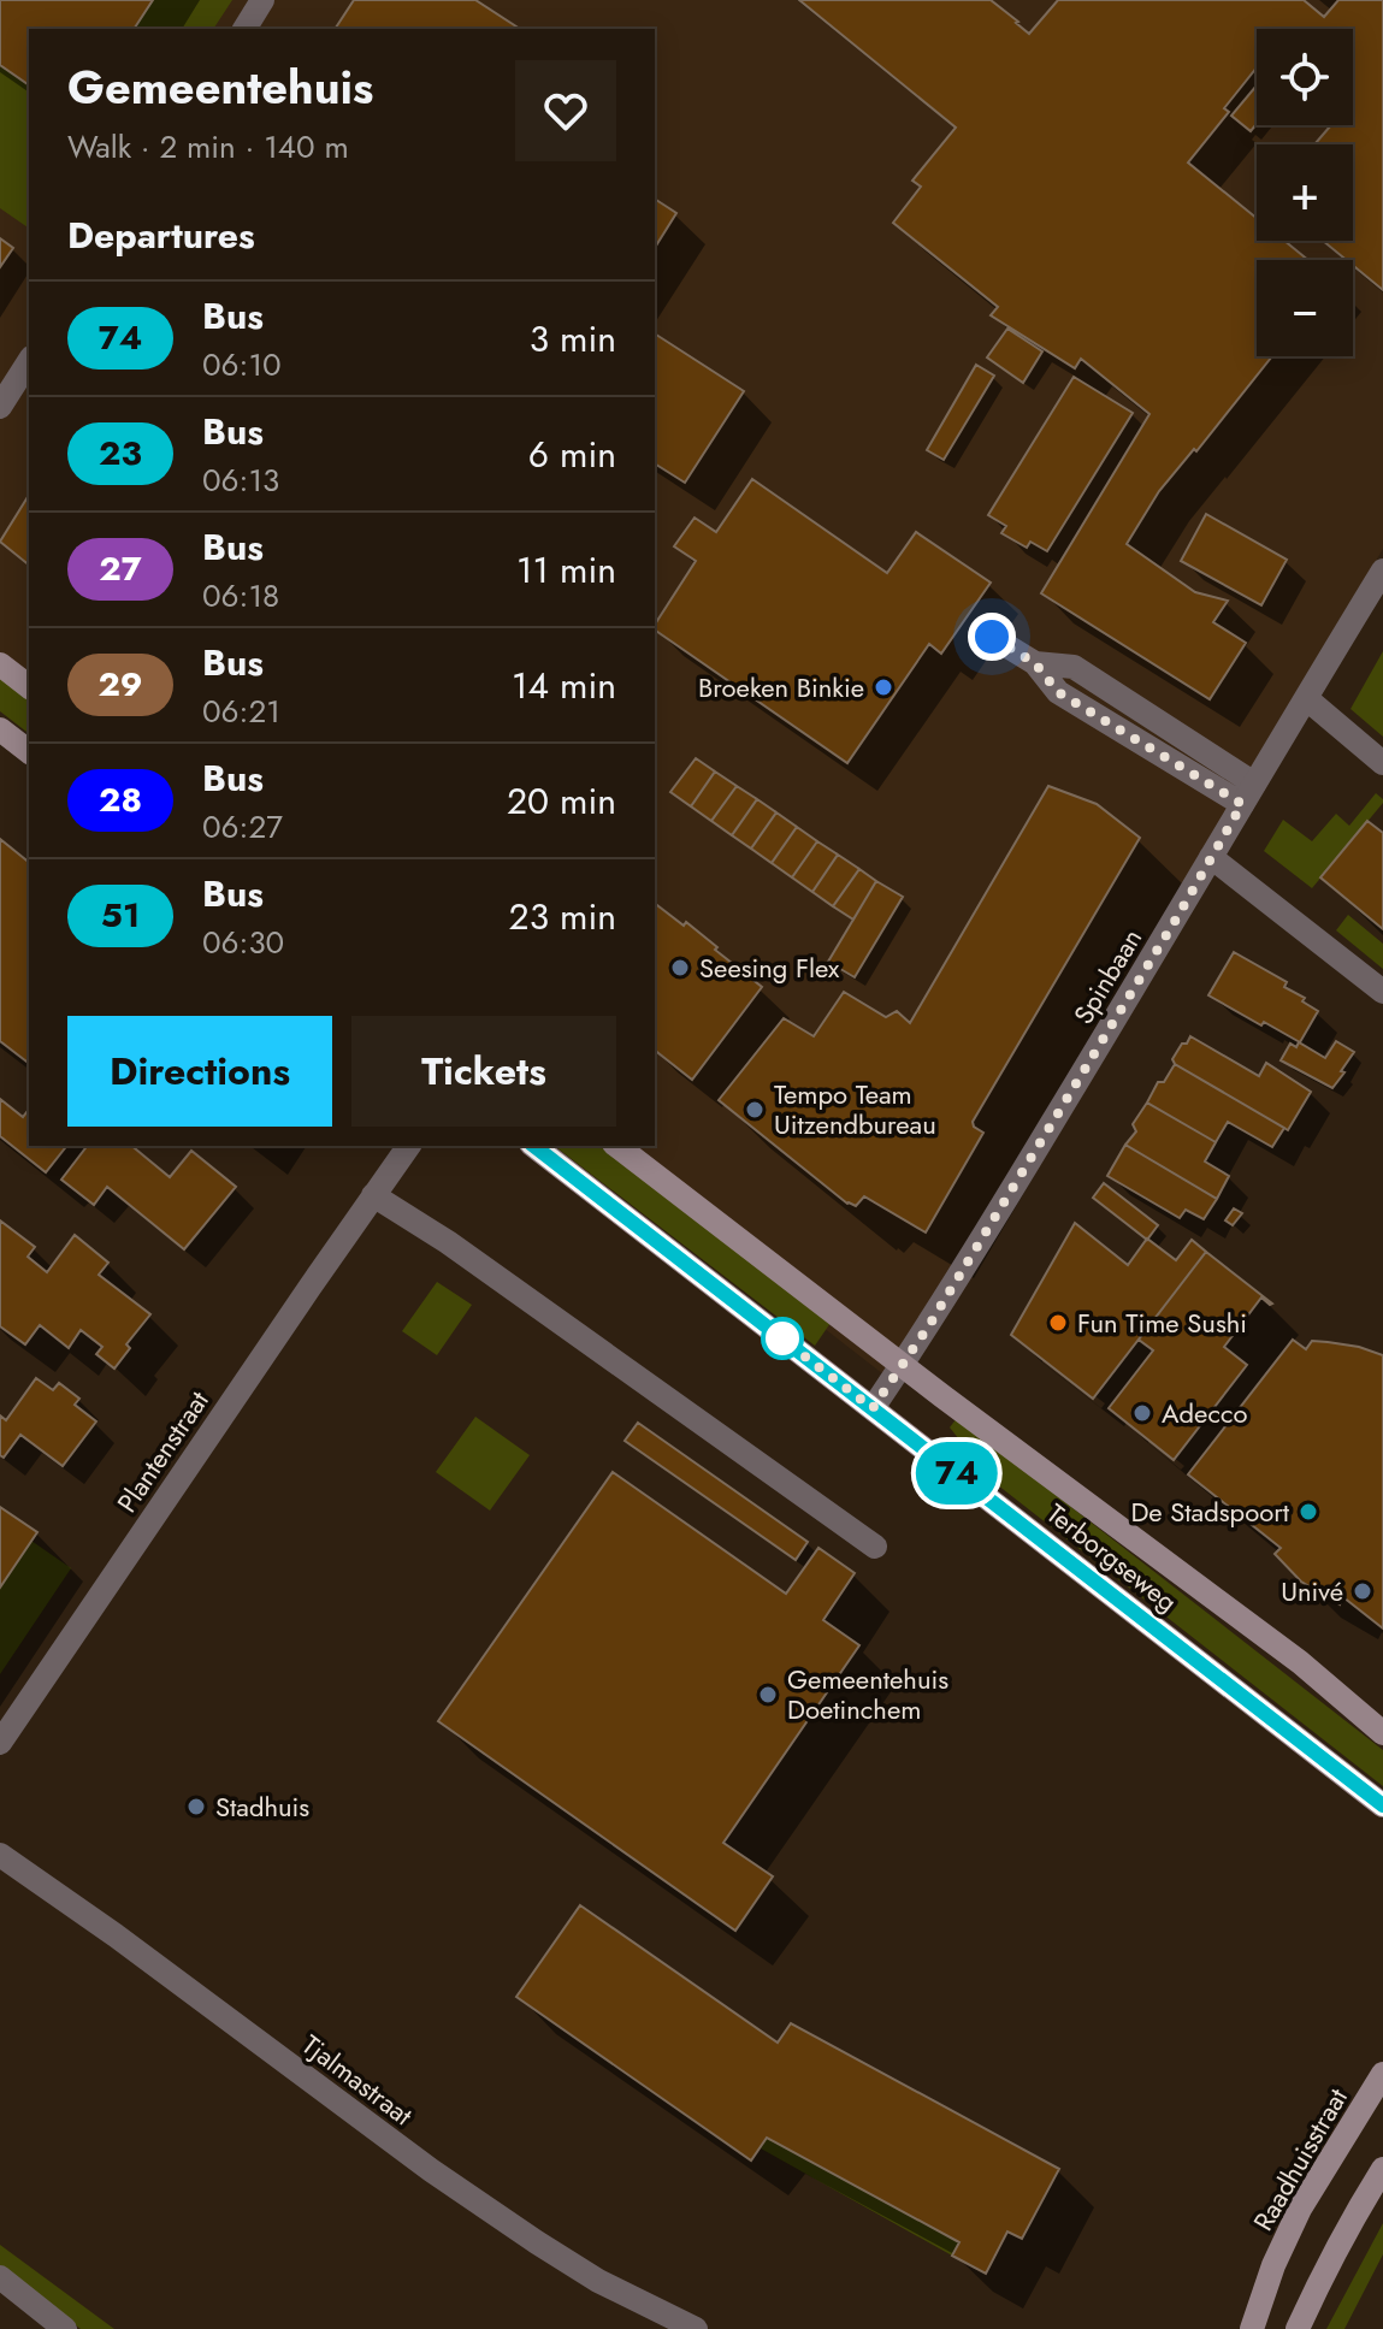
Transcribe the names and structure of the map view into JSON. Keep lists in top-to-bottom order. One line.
{"streets":{"main road":["Terborgseweg","Raadhuisstraat"],"street":["Spinbaan","Plantenstraat","Tjalmastraat"]},"crossings":[["Spinbaan","Terborgseweg"]],"places":["Broeken Binkie","Seesing Flex","Tempo Team Uitzendbureau","Fun Time Sushi","Adecco","De Stadspoort","Univé","Gemeentehuis Doetinchem","Stadhuis"],"lines":["bus line 74"],"page":{"on_map":"74","map_buttons":["+","−"],"heading":[["Gemeentehuis","Walk · 2 min · 140 m"],"Departures"],"list":[{"mark":"74","name":"Bus","note":"06:10","value":"3 min"},{"mark":"23","name":"Bus","note":"06:13","value":"6 min"},{"mark":"27","name":"Bus","note":"06:18","value":"11 min"},{"mark":"29","name":"Bus","note":"06:21","value":"14 min"},{"mark":"28","name":"Bus","note":"06:27","value":"20 min"},{"mark":"51","name":"Bus","note":"06:30","value":"23 min"}],"buttons":["Directions","Tickets"]}}
